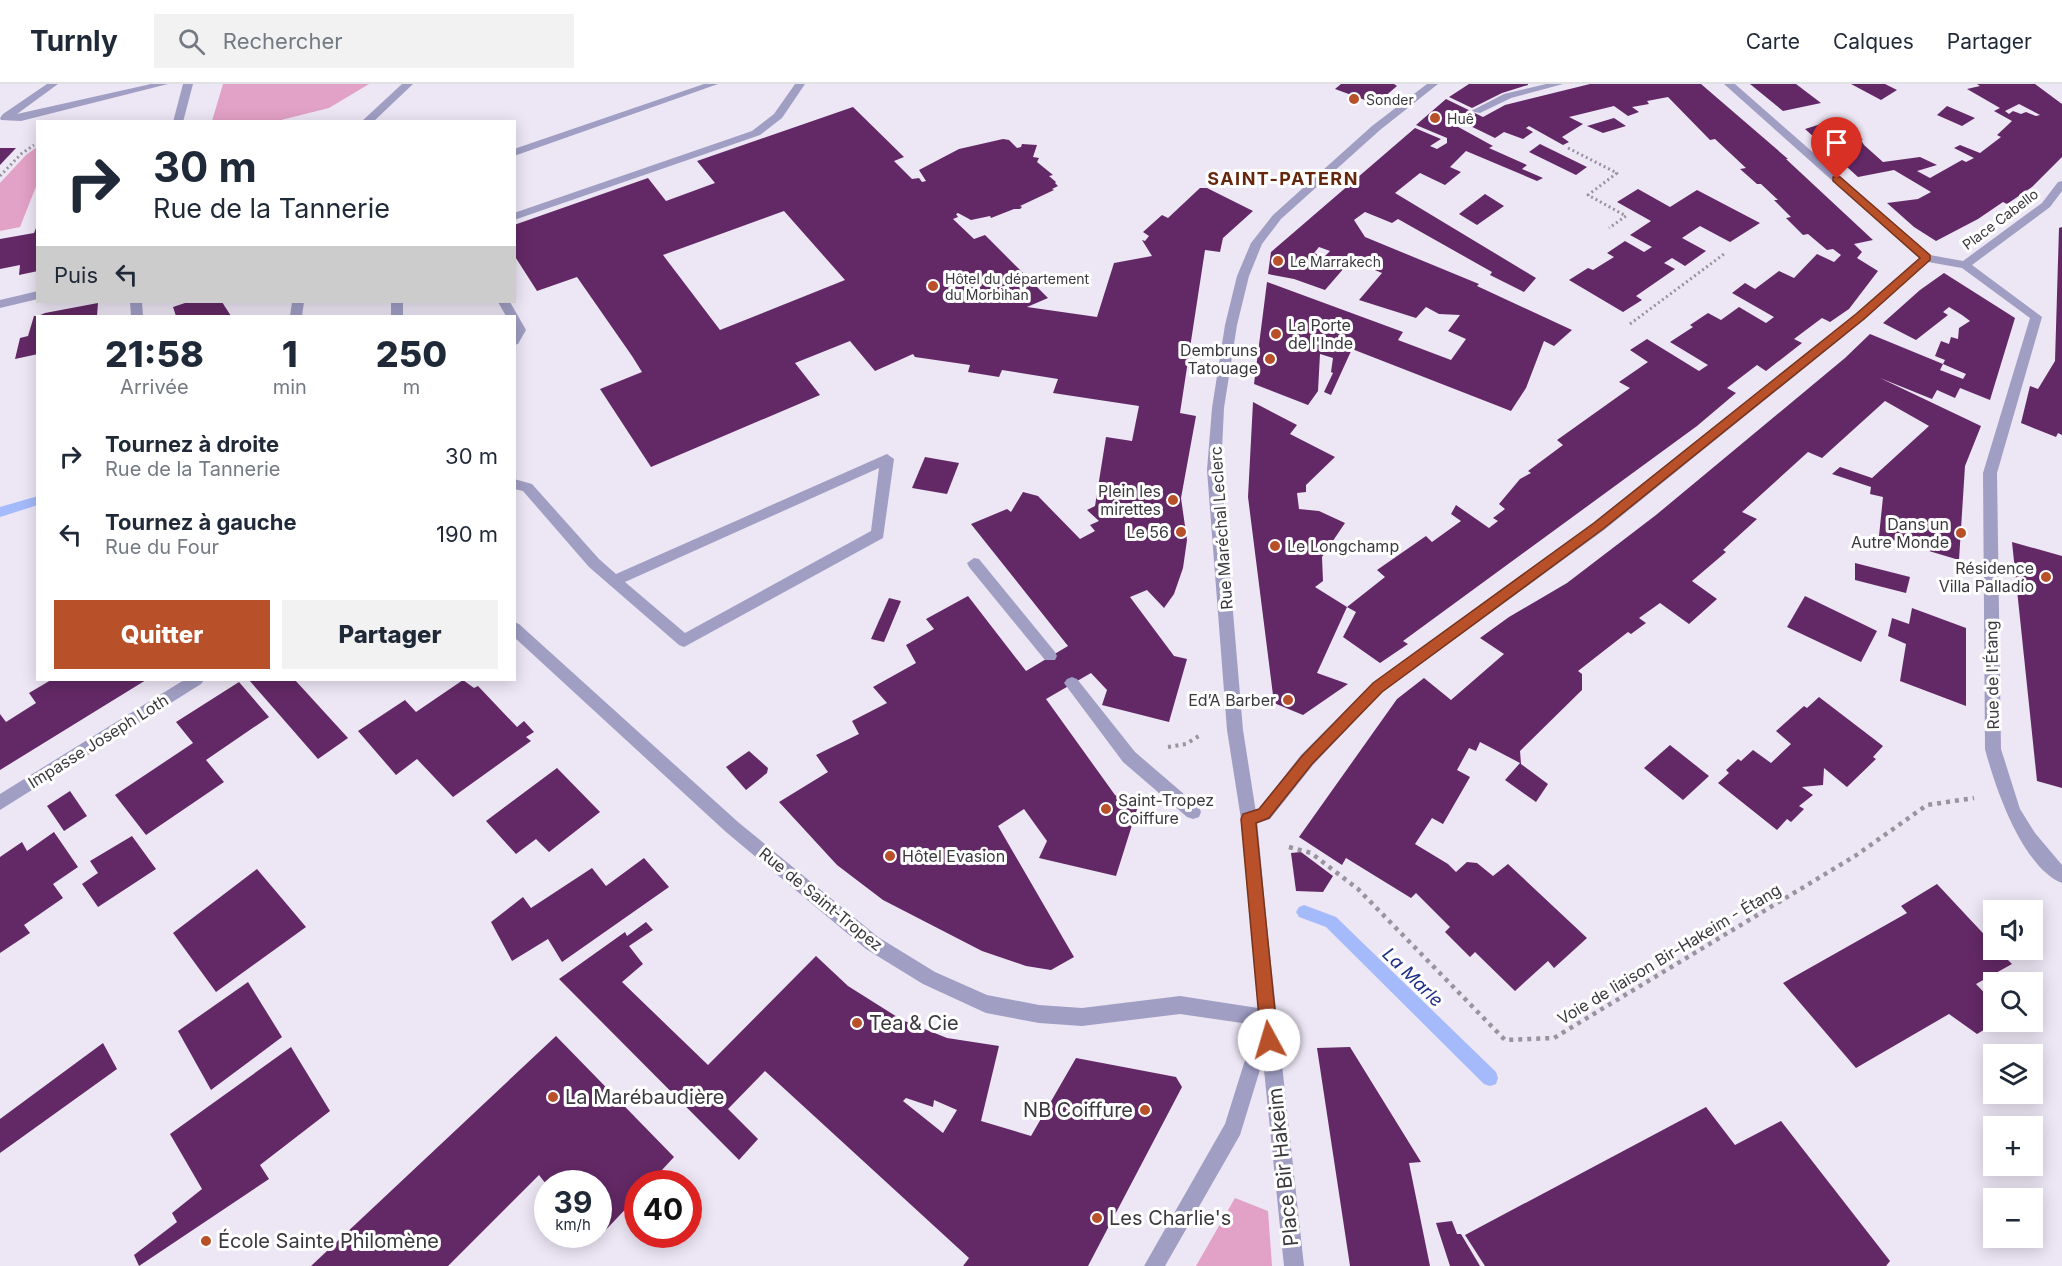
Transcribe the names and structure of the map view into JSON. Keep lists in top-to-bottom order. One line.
{"streets":{"street":["Place Cabello","Rue Maréchal Leclerc","Rue de l'Étang","Impasse Joseph Loth","Rue de Saint-Tropez","Place Bir Hakeim"],"path":["Voie de liaison Bir-Hakeim - Étang"]},"crossings":[["Place Cabello","Rue de l'Étang"],["Rue Maréchal Leclerc","Rue de Saint-Tropez"],["Rue Maréchal Leclerc","Place Bir Hakeim"],["Rue de l'Étang","Voie de liaison Bir-Hakeim - Étang"],["Rue de Saint-Tropez","Place Bir Hakeim"]],"districts":["SAINT-PATERN"],"water":["La Marle"],"places":["Sonder","Huê","Le Marrakech","Hôtel du département du Morbihan","La Porte de l'Inde","Dembruns Tatouage","Plein les mirettes","Le 56","Dans un Autre Monde","Le Longchamp","Résidence Villa Palladio","Ed’A Barber","Saint-Tropez Coiffure","Hôtel Evasion","Tea & Cie","La Marébaudière","NB Coiffure","Les Charlie's","École Sainte Philomène"],"page":{"header":"Turnly","search":"Rechercher","nav":["Carte","Calques","Partager"],"turn":["30 m","Rue de la Tannerie"],"then":"Puis","eta":["21:58","Arrivée","1","min","250","m"],"list":[{"name":"Tournez à droite","note":"Rue de la Tannerie","value":"30 m"},{"name":"Tournez à gauche","note":"Rue du Four","value":"190 m"}],"buttons":["Quitter","Partager"],"map_buttons":["+","−"],"speed":"39 km/h","limit":"40"}}
